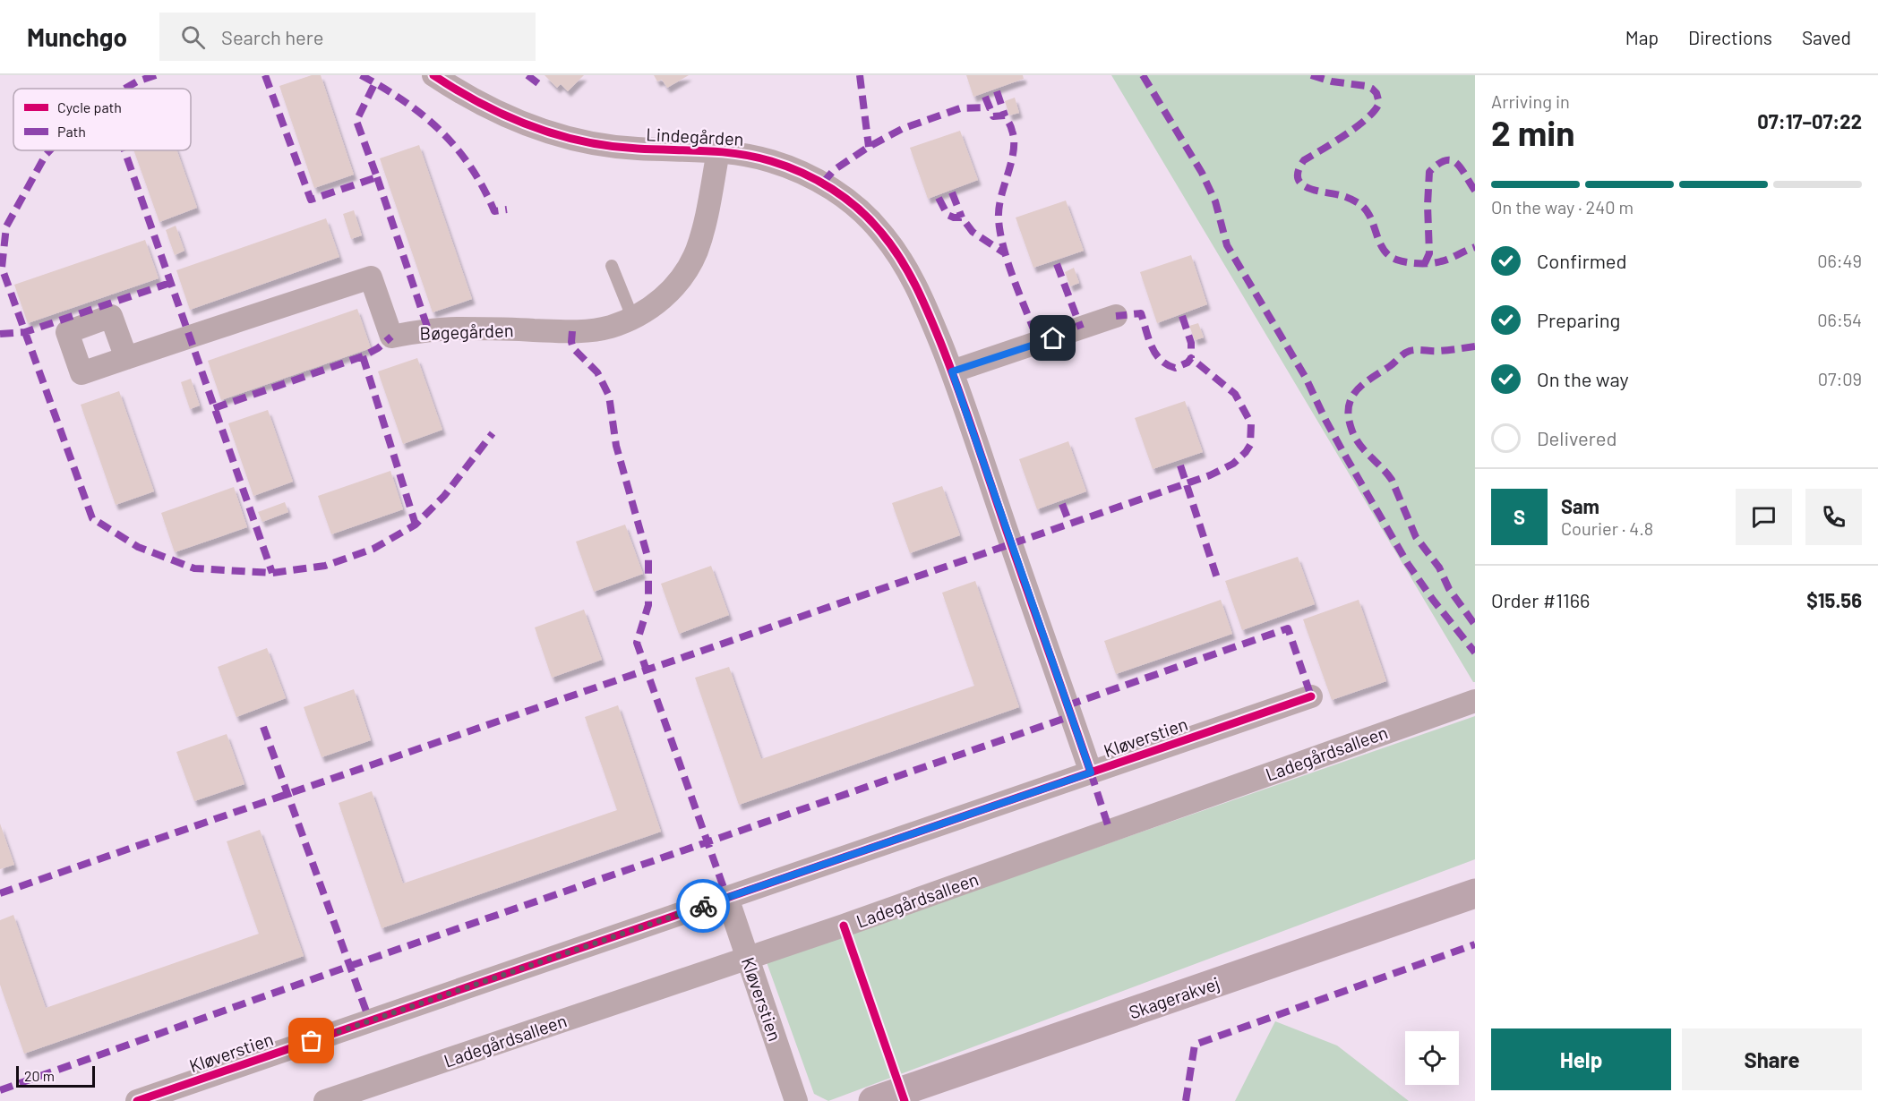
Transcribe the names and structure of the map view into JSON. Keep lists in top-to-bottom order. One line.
{"streets":{"street":["Lindegården","Bøgegården","Kløverstien","Ladegårdsalleen","Skagerakvej"]},"crossings":[["Lindegården","Bøgegården"],["Lindegården","Kløverstien"],["Kløverstien","Ladegårdsalleen"]],"legend":["Cycle path","Path"],"scale_bar":"20 m","page":{"header":"Munchgo","search":"Search here","nav":["Map","Directions","Saved"],"heading":["2 min","Arriving in","07:17–07:22"],"panel":["Sam","Courier · 4.8","Order #1166","$15.56"],"bar":"On the way · 240 m","list":[["Confirmed","06:49"],["Preparing","06:54"],["On the way","07:09"],"Delivered"],"round":"S","buttons":["Help","Share"],"scale":"20 m"}}
